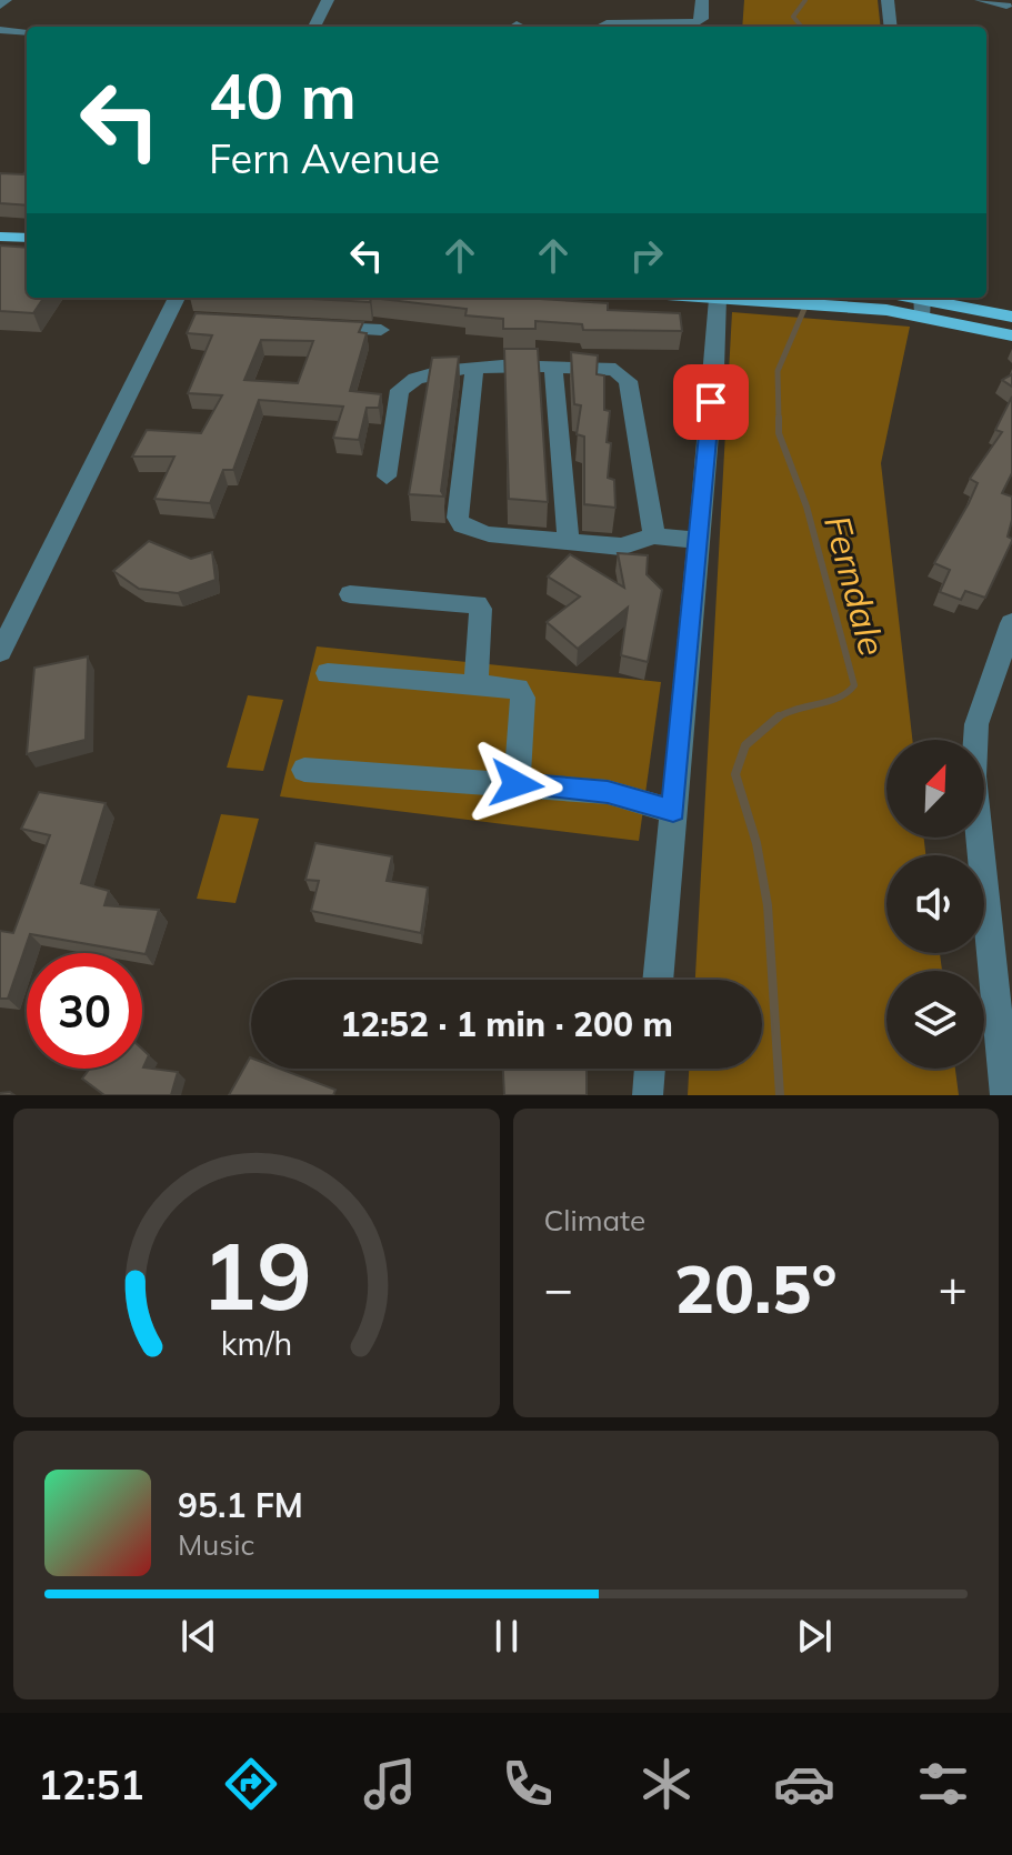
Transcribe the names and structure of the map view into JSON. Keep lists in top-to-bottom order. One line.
{"water":["Ferndale"],"north":"top right","page":{"turn":["40 m","Fern Avenue"],"limit":"30","trip":"12:52 · 1 min · 200 m","tile":"Climate","heat":["−","20.5°","+"],"song":["95.1 FM","Music"],"tabs":"12:51","gauge":["19","km/h"]}}
